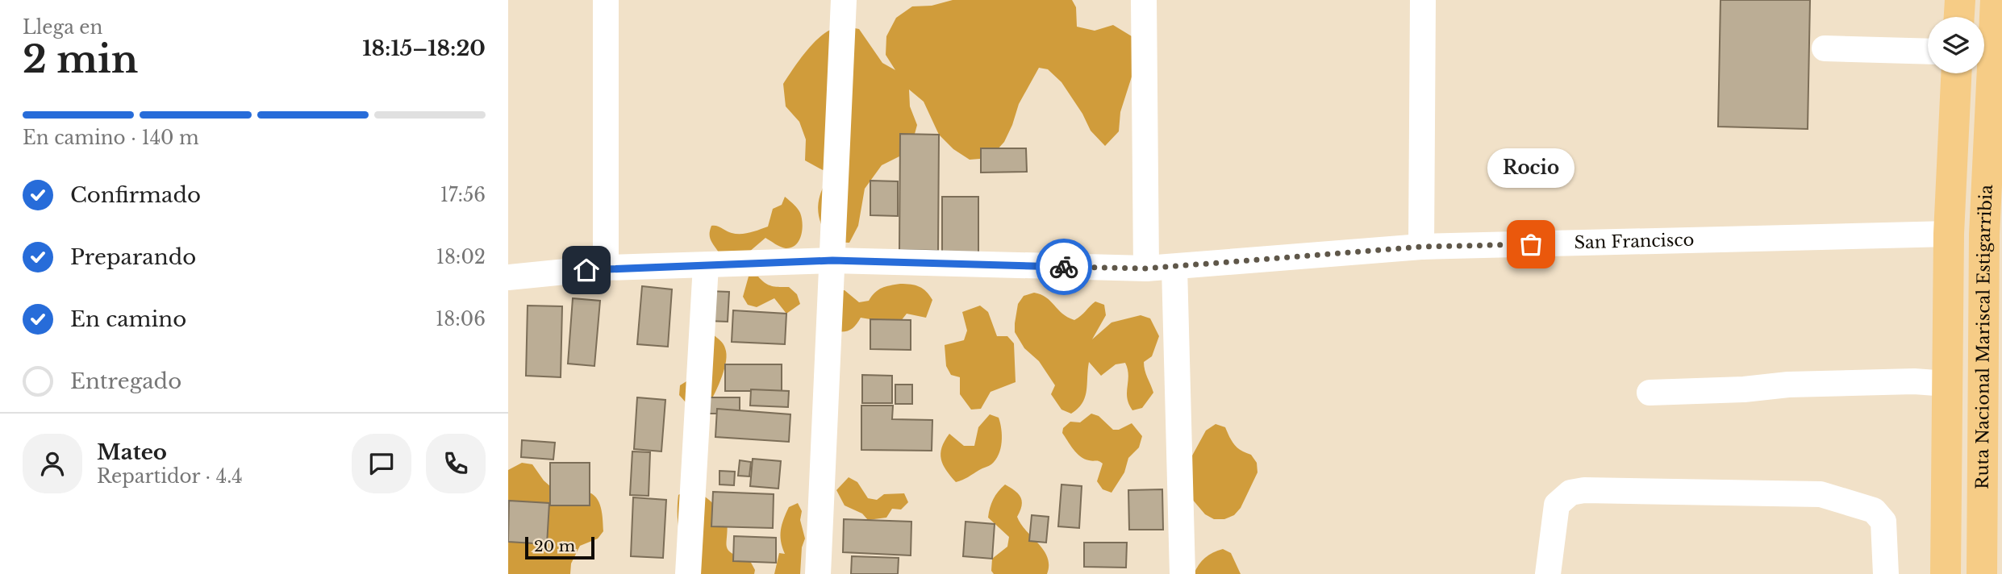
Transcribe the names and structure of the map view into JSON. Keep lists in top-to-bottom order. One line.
{"streets":{"highway":["Ruta Nacional Mariscal Estigarribia"],"street":["San Francisco"]},"places":["Rocio"],"scale_bar":"20 m","page":{"heading":["2 min","Llega en","18:15–18:20"],"panel":["Mateo","Repartidor · 4.4"],"bar":"En camino · 140 m","bubble":"Rocio","list":[["Confirmado","17:56"],["Preparando","18:02"],["En camino","18:06"],"Entregado"],"scale":"20 m"}}
